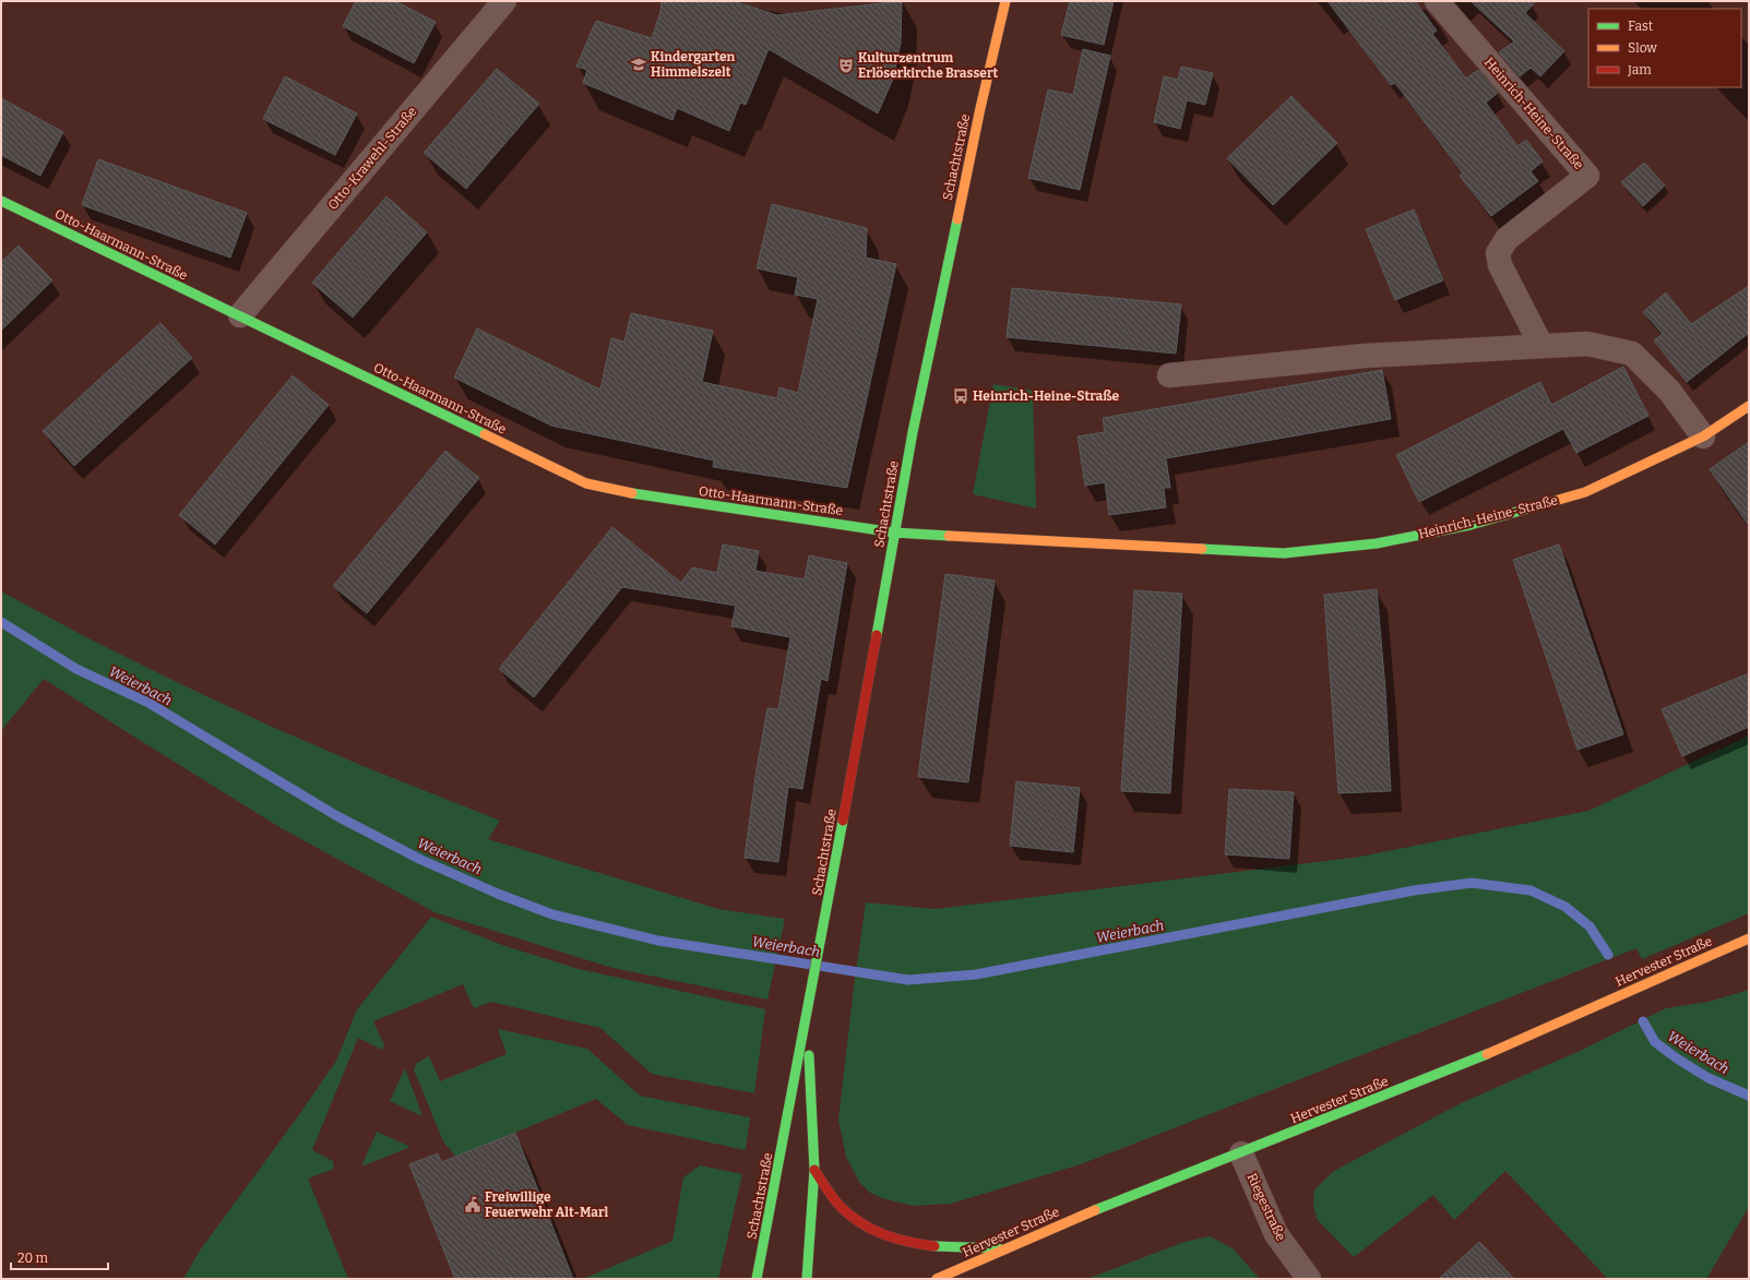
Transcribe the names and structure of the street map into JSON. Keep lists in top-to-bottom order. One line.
{"streets":{"street":["Heinrich-Heine-Straße","Schachtstraße","Otto-Krawehl-Straße","Otto-Haarmann-Straße","Hervester Straße","Riegestraße"]},"crossings":[["Heinrich-Heine-Straße","Schachtstraße"],["Heinrich-Heine-Straße","Otto-Haarmann-Straße"],["Schachtstraße","Otto-Haarmann-Straße"],["Otto-Krawehl-Straße","Otto-Haarmann-Straße"],["Hervester Straße","Riegestraße"]],"water":["Weierbach"],"places":{"school or university":["Kindergarten Himmelszelt"],"theatre":["Kulturzentrum Erlöserkirche Brassert"],"bus stop":["Heinrich-Heine-Straße"],"public building":["Freiwillige Feuerwehr Alt-Marl"]},"legend":["Fast","Slow","Jam"],"scale_bar":"20 m"}
